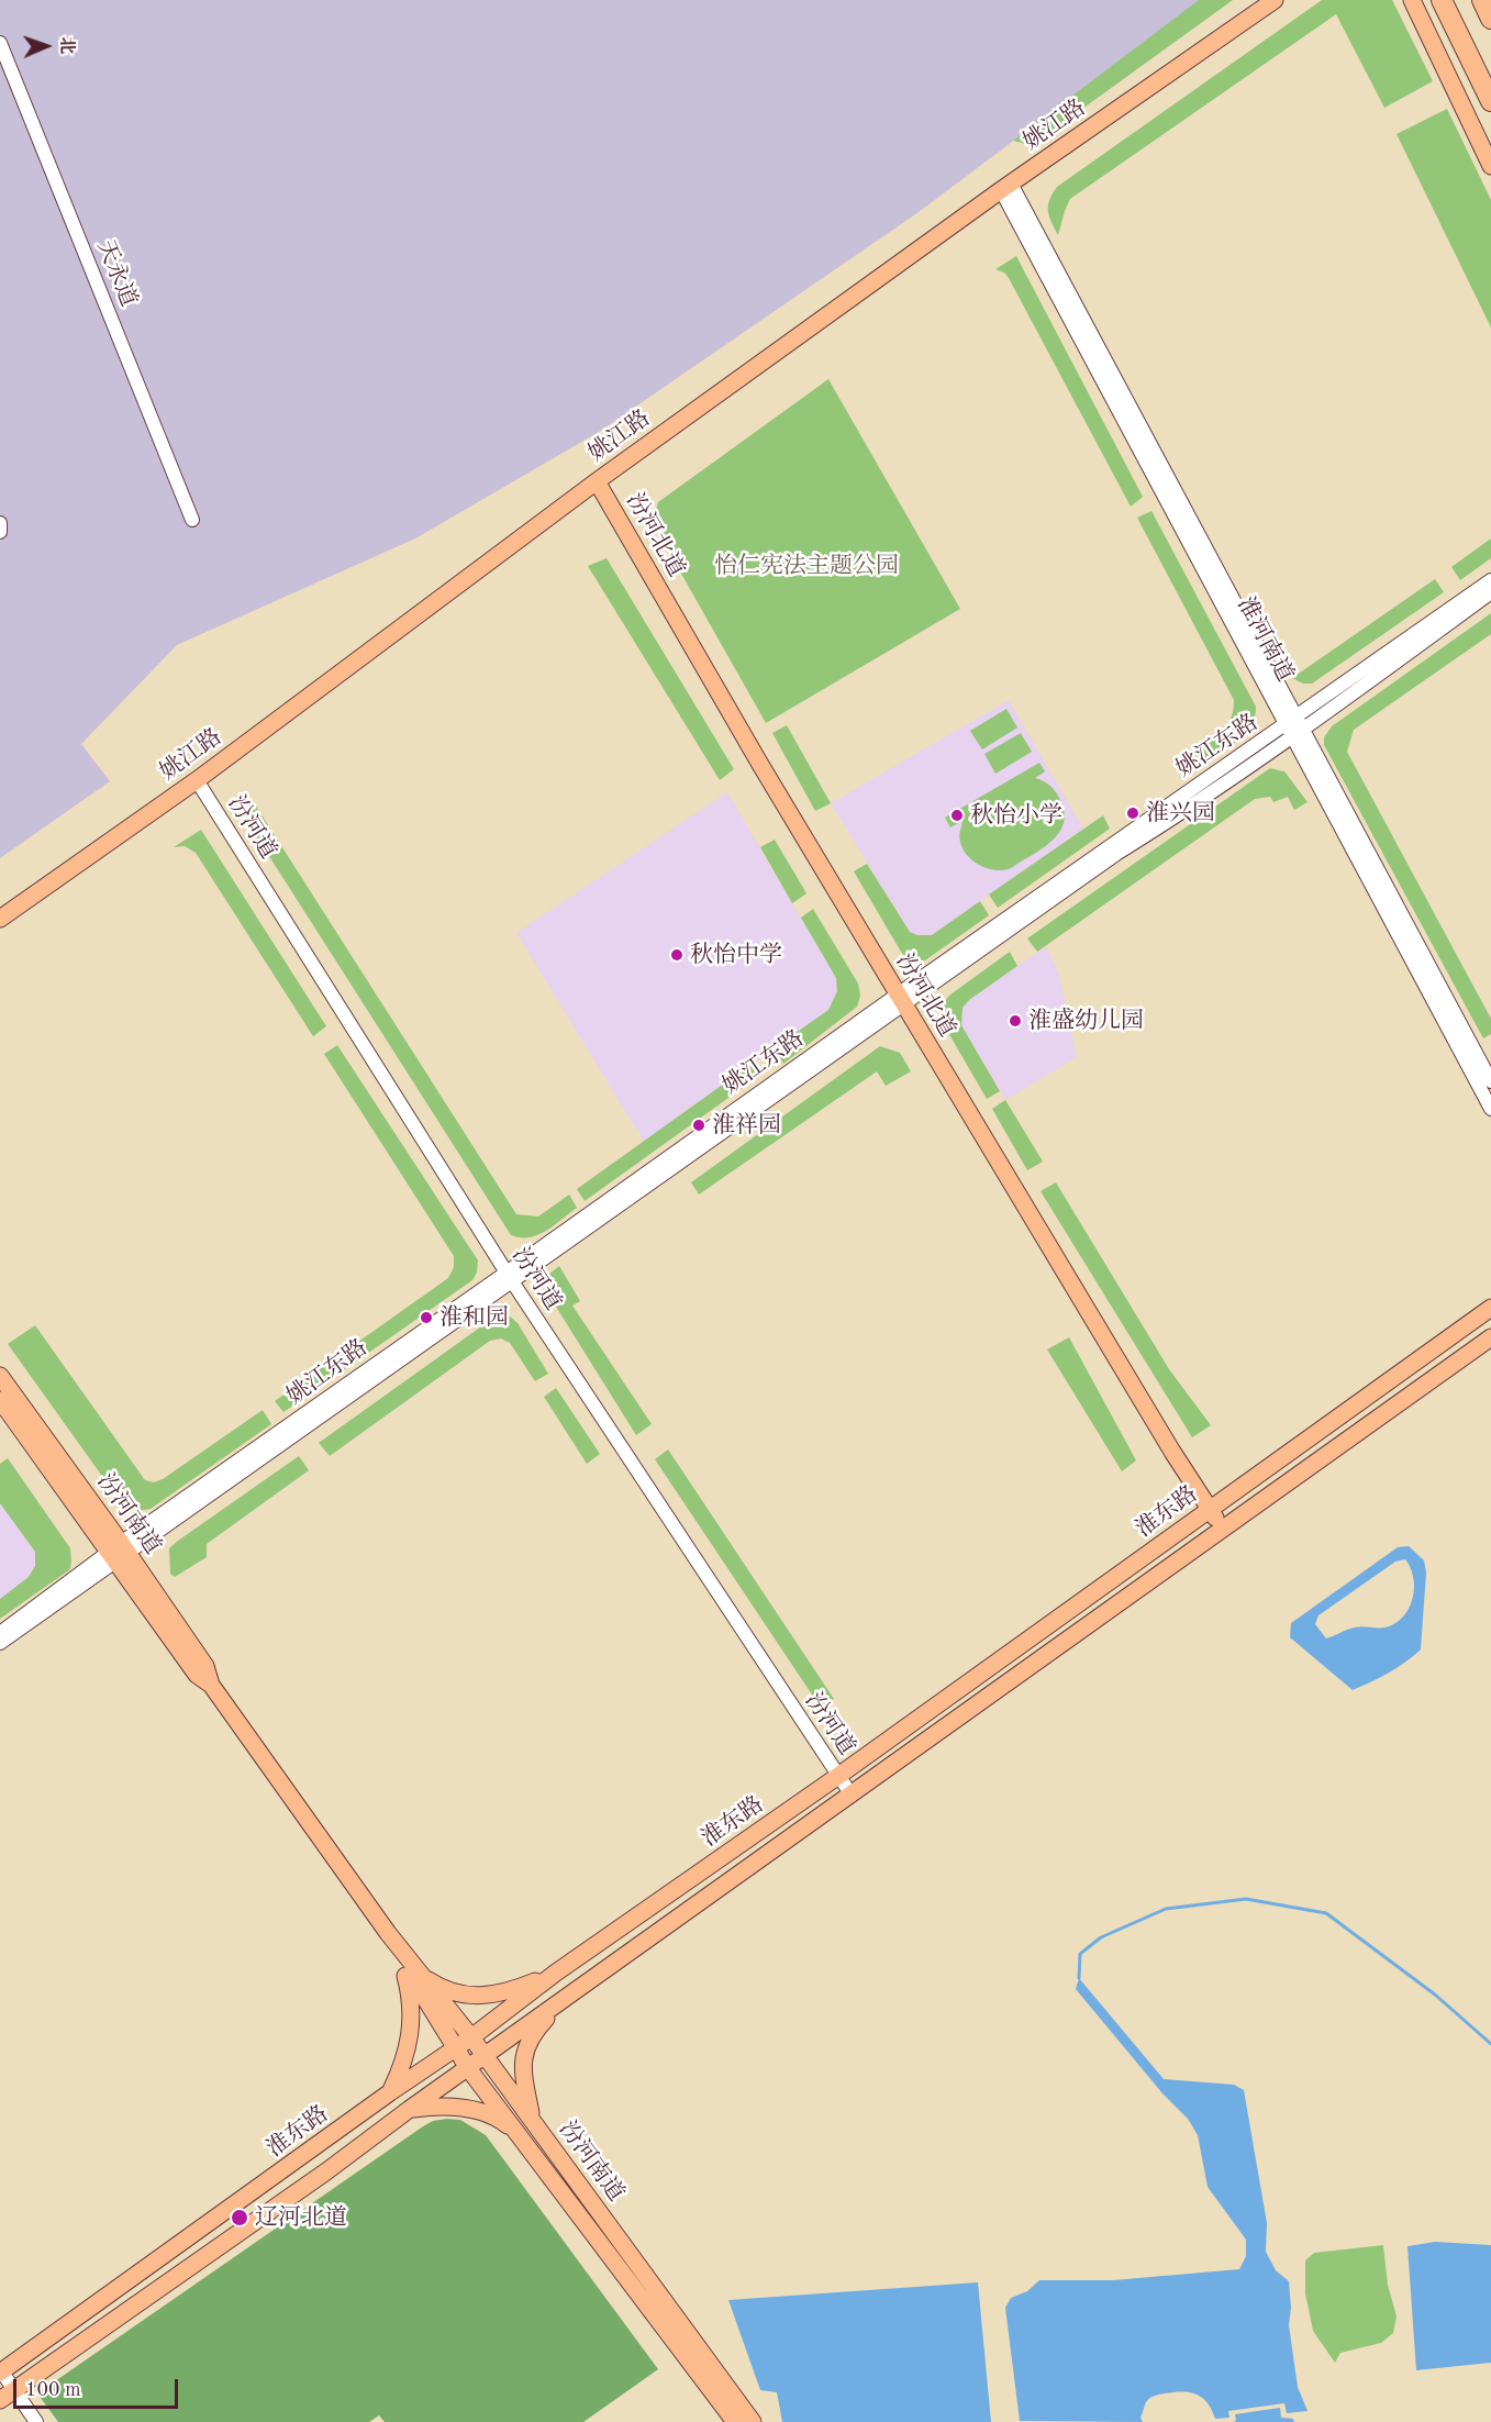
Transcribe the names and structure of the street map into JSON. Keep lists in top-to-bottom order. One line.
{"streets":{"main road":["姚江路","汾河北道","淮东路","汾河南道"],"street":["天永道","淮河南道","姚江东路","汾河道"]},"crossings":[["姚江路","汾河北道"],["姚江路","淮河南道"],["姚江路","汾河道"],["汾河北道","姚江东路"],["汾河北道","淮东路"],["淮河南道","姚江东路"],["姚江东路","汾河道"],["姚江东路","汾河南道"],["汾河道","淮东路"],["淮东路","汾河南道"]],"parks":["怡仁宪法主题公园"],"places":["淮兴园","秋怡小学","秋怡中学","淮盛幼儿园","淮祥园","淮和园","辽河北道"],"scale_bar":"100 m","north":"right"}
